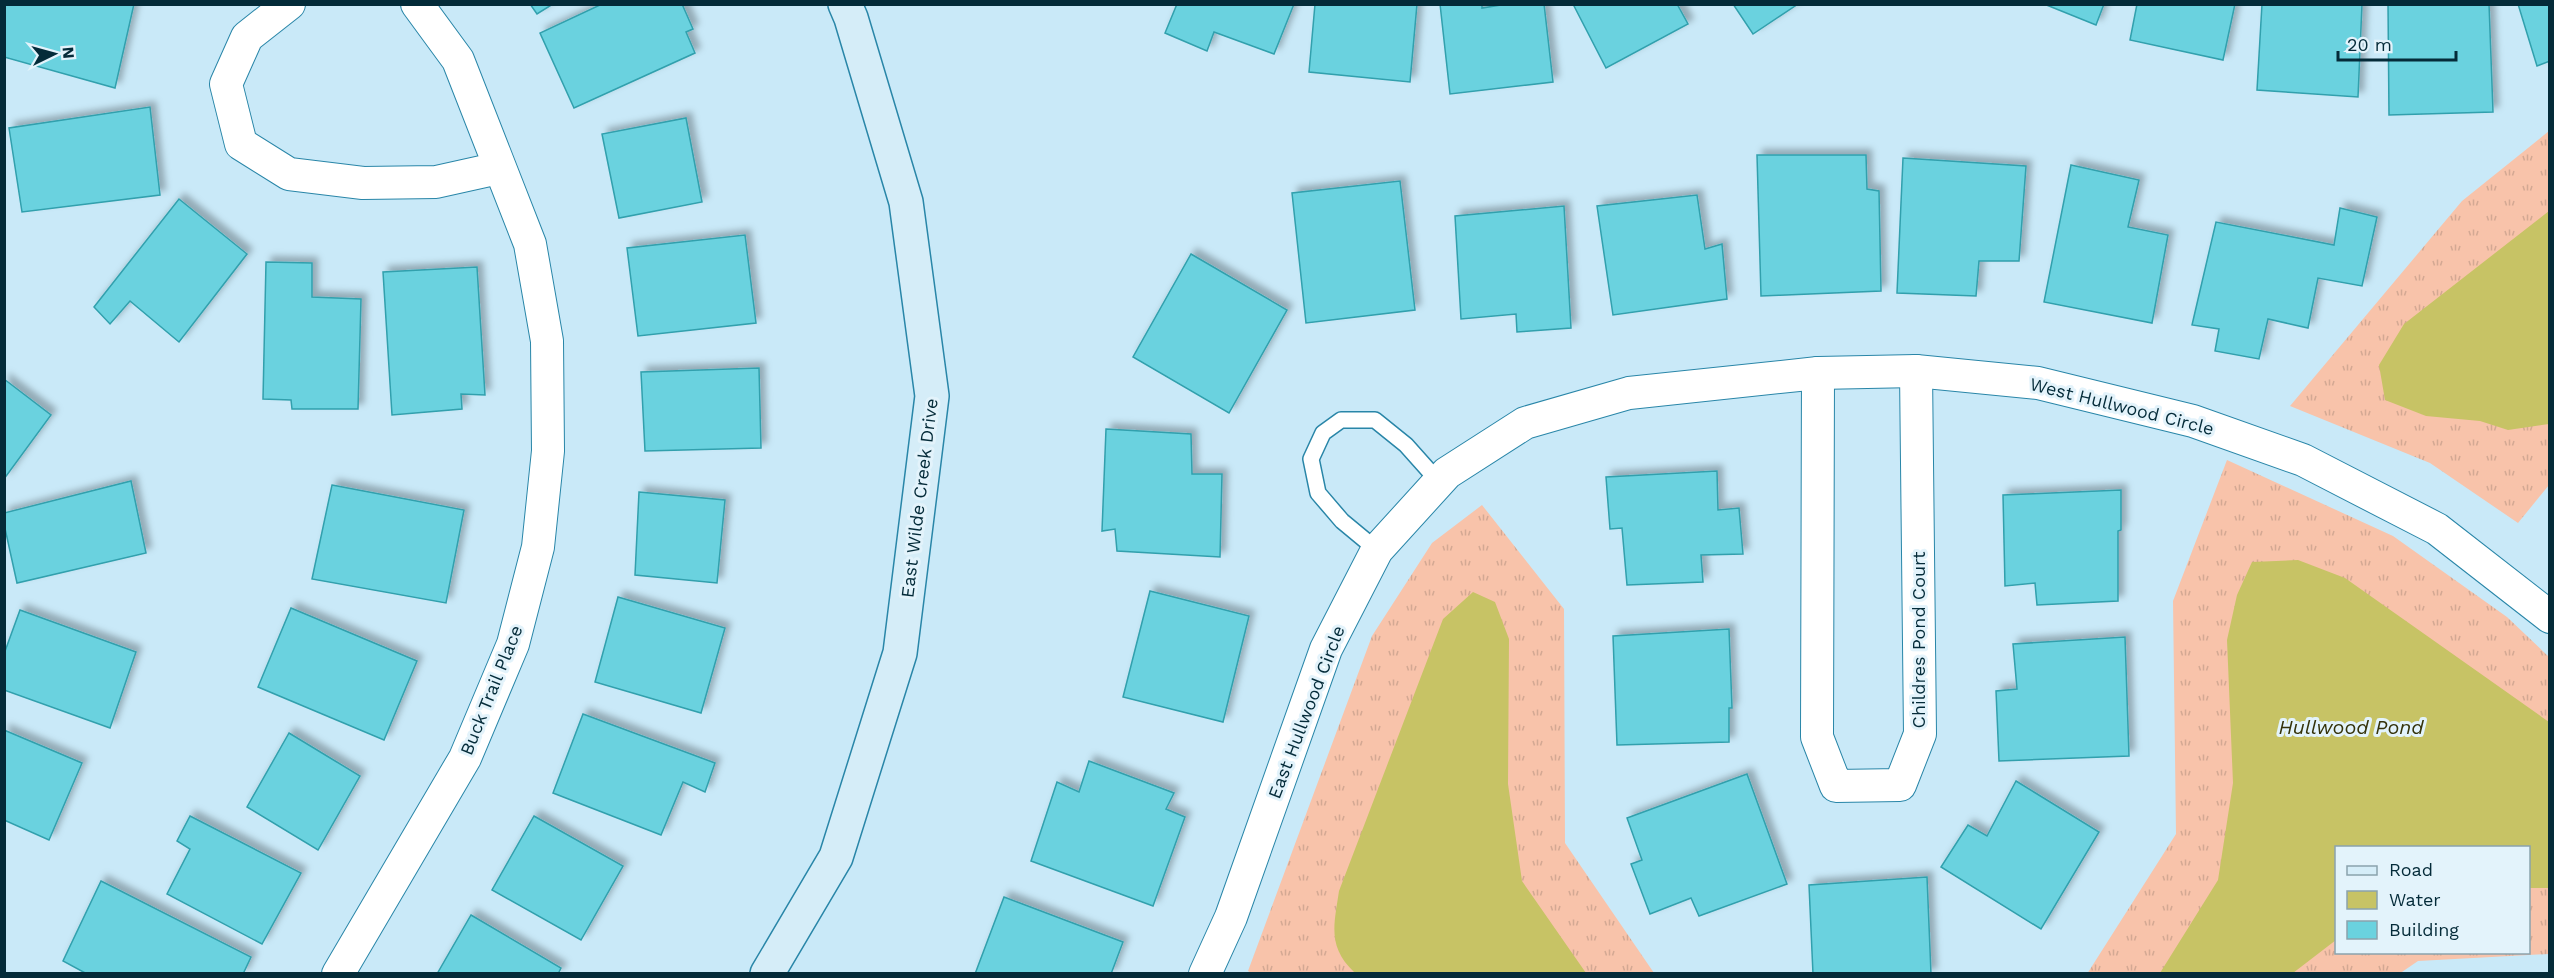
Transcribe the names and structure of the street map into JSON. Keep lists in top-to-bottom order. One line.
{"streets":{"street":["West Hullwood Circle","East Wilde Creek Drive","Childres Pond Court","Buck Trail Place","East Hullwood Circle"]},"crossings":[["West Hullwood Circle","Childres Pond Court"],["West Hullwood Circle","East Hullwood Circle"]],"water":["Hullwood Pond"],"legend":["Road","Water","Building"],"scale_bar":"20 m","north":"right"}
